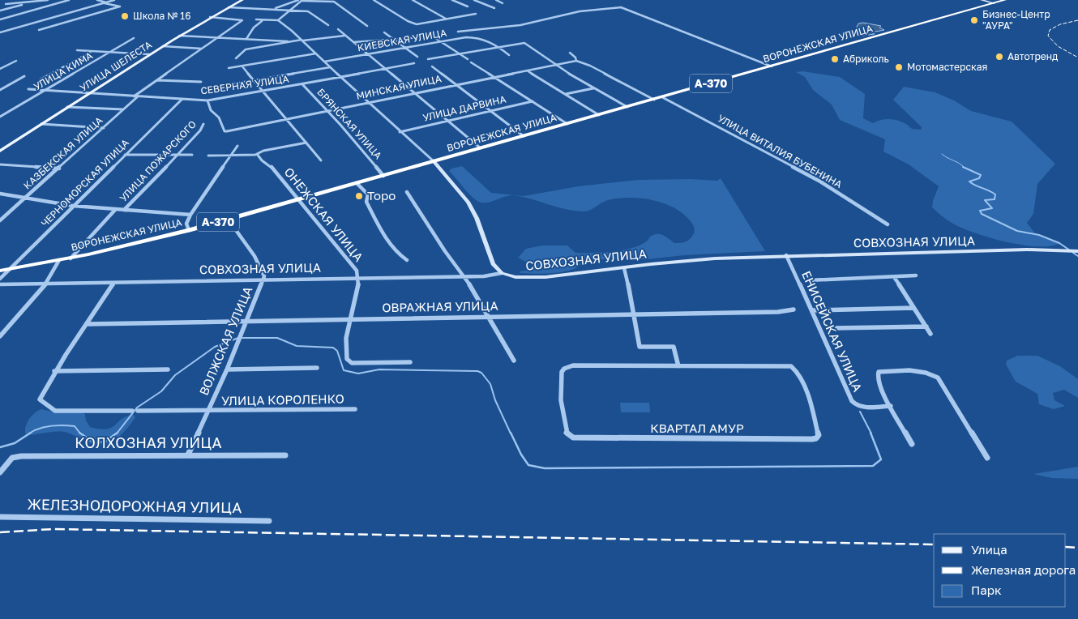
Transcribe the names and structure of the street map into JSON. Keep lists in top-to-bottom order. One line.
{"streets":{"highway":["ВОРОНЕЖСКАЯ УЛИЦА","А-370"],"main road":["УЛИЦА ШЕЛЕСТА","СОВХОЗНАЯ УЛИЦА"],"street":["КИЕВСКАЯ УЛИЦА","УЛИЦА КИМА","СЕВЕРНАЯ УЛИЦА","МИНСКАЯ УЛИЦА","УЛИЦА ДАРВИНА","БРЯНСКАЯ УЛИЦА","УЛИЦА ВИТАЛИЯ БУБЕНИНА","КАЗБЕКСКАЯ УЛИЦА","УЛИЦА ПОЖАРСКОГО","ЧЕРНОМОРСКАЯ УЛИЦА","ОНЕЖСКАЯ УЛИЦА","ОВРАЖНАЯ УЛИЦА","ЕНИСЕЙСКАЯ УЛИЦА","ВОЛЖСКАЯ УЛИЦА","УЛИЦА КОРОЛЕНКО","КВАРТАЛ АМУР","КОЛХОЗНАЯ УЛИЦА","ЖЕЛЕЗНОДОРОЖНАЯ УЛИЦА"]},"crossings":[["ВОРОНЕЖСКАЯ УЛИЦА","БРЯНСКАЯ УЛИЦА"],["ВОРОНЕЖСКАЯ УЛИЦА","УЛИЦА ВИТАЛИЯ БУБЕНИНА"],["ВОРОНЕЖСКАЯ УЛИЦА","УЛИЦА ПОЖАРСКОГО"],["ВОРОНЕЖСКАЯ УЛИЦА","ЧЕРНОМОРСКАЯ УЛИЦА"],["ВОРОНЕЖСКАЯ УЛИЦА","ОНЕЖСКАЯ УЛИЦА"],["ВОРОНЕЖСКАЯ УЛИЦА","ВОЛЖСКАЯ УЛИЦА"],["УЛИЦА ШЕЛЕСТА","СЕВЕРНАЯ УЛИЦА"],["УЛИЦА ШЕЛЕСТА","КАЗБЕКСКАЯ УЛИЦА"],["УЛИЦА КИМА","СЕВЕРНАЯ УЛИЦА"],["СЕВЕРНАЯ УЛИЦА","МИНСКАЯ УЛИЦА"],["СЕВЕРНАЯ УЛИЦА","БРЯНСКАЯ УЛИЦА"],["СЕВЕРНАЯ УЛИЦА","КАЗБЕКСКАЯ УЛИЦА"],["СЕВЕРНАЯ УЛИЦА","ЧЕРНОМОРСКАЯ УЛИЦА"],["МИНСКАЯ УЛИЦА","БРЯНСКАЯ УЛИЦА"],["ОНЕЖСКАЯ УЛИЦА","СОВХОЗНАЯ УЛИЦА"],["ОНЕЖСКАЯ УЛИЦА","ОВРАЖНАЯ УЛИЦА"],["СОВХОЗНАЯ УЛИЦА","ЕНИСЕЙСКАЯ УЛИЦА"],["СОВХОЗНАЯ УЛИЦА","ВОЛЖСКАЯ УЛИЦА"],["ОВРАЖНАЯ УЛИЦА","ВОЛЖСКАЯ УЛИЦА"],["ВОЛЖСКАЯ УЛИЦА","УЛИЦА КОРОЛЕНКО"],["ВОЛЖСКАЯ УЛИЦА","КОЛХОЗНАЯ УЛИЦА"]],"places":["Школа № 16","Бизнес-Центр \"АУРА\"","Автотренд","Абриколь","Мотомастерская","Торо"],"legend":["Улица","Железная дорога","Парк"]}
